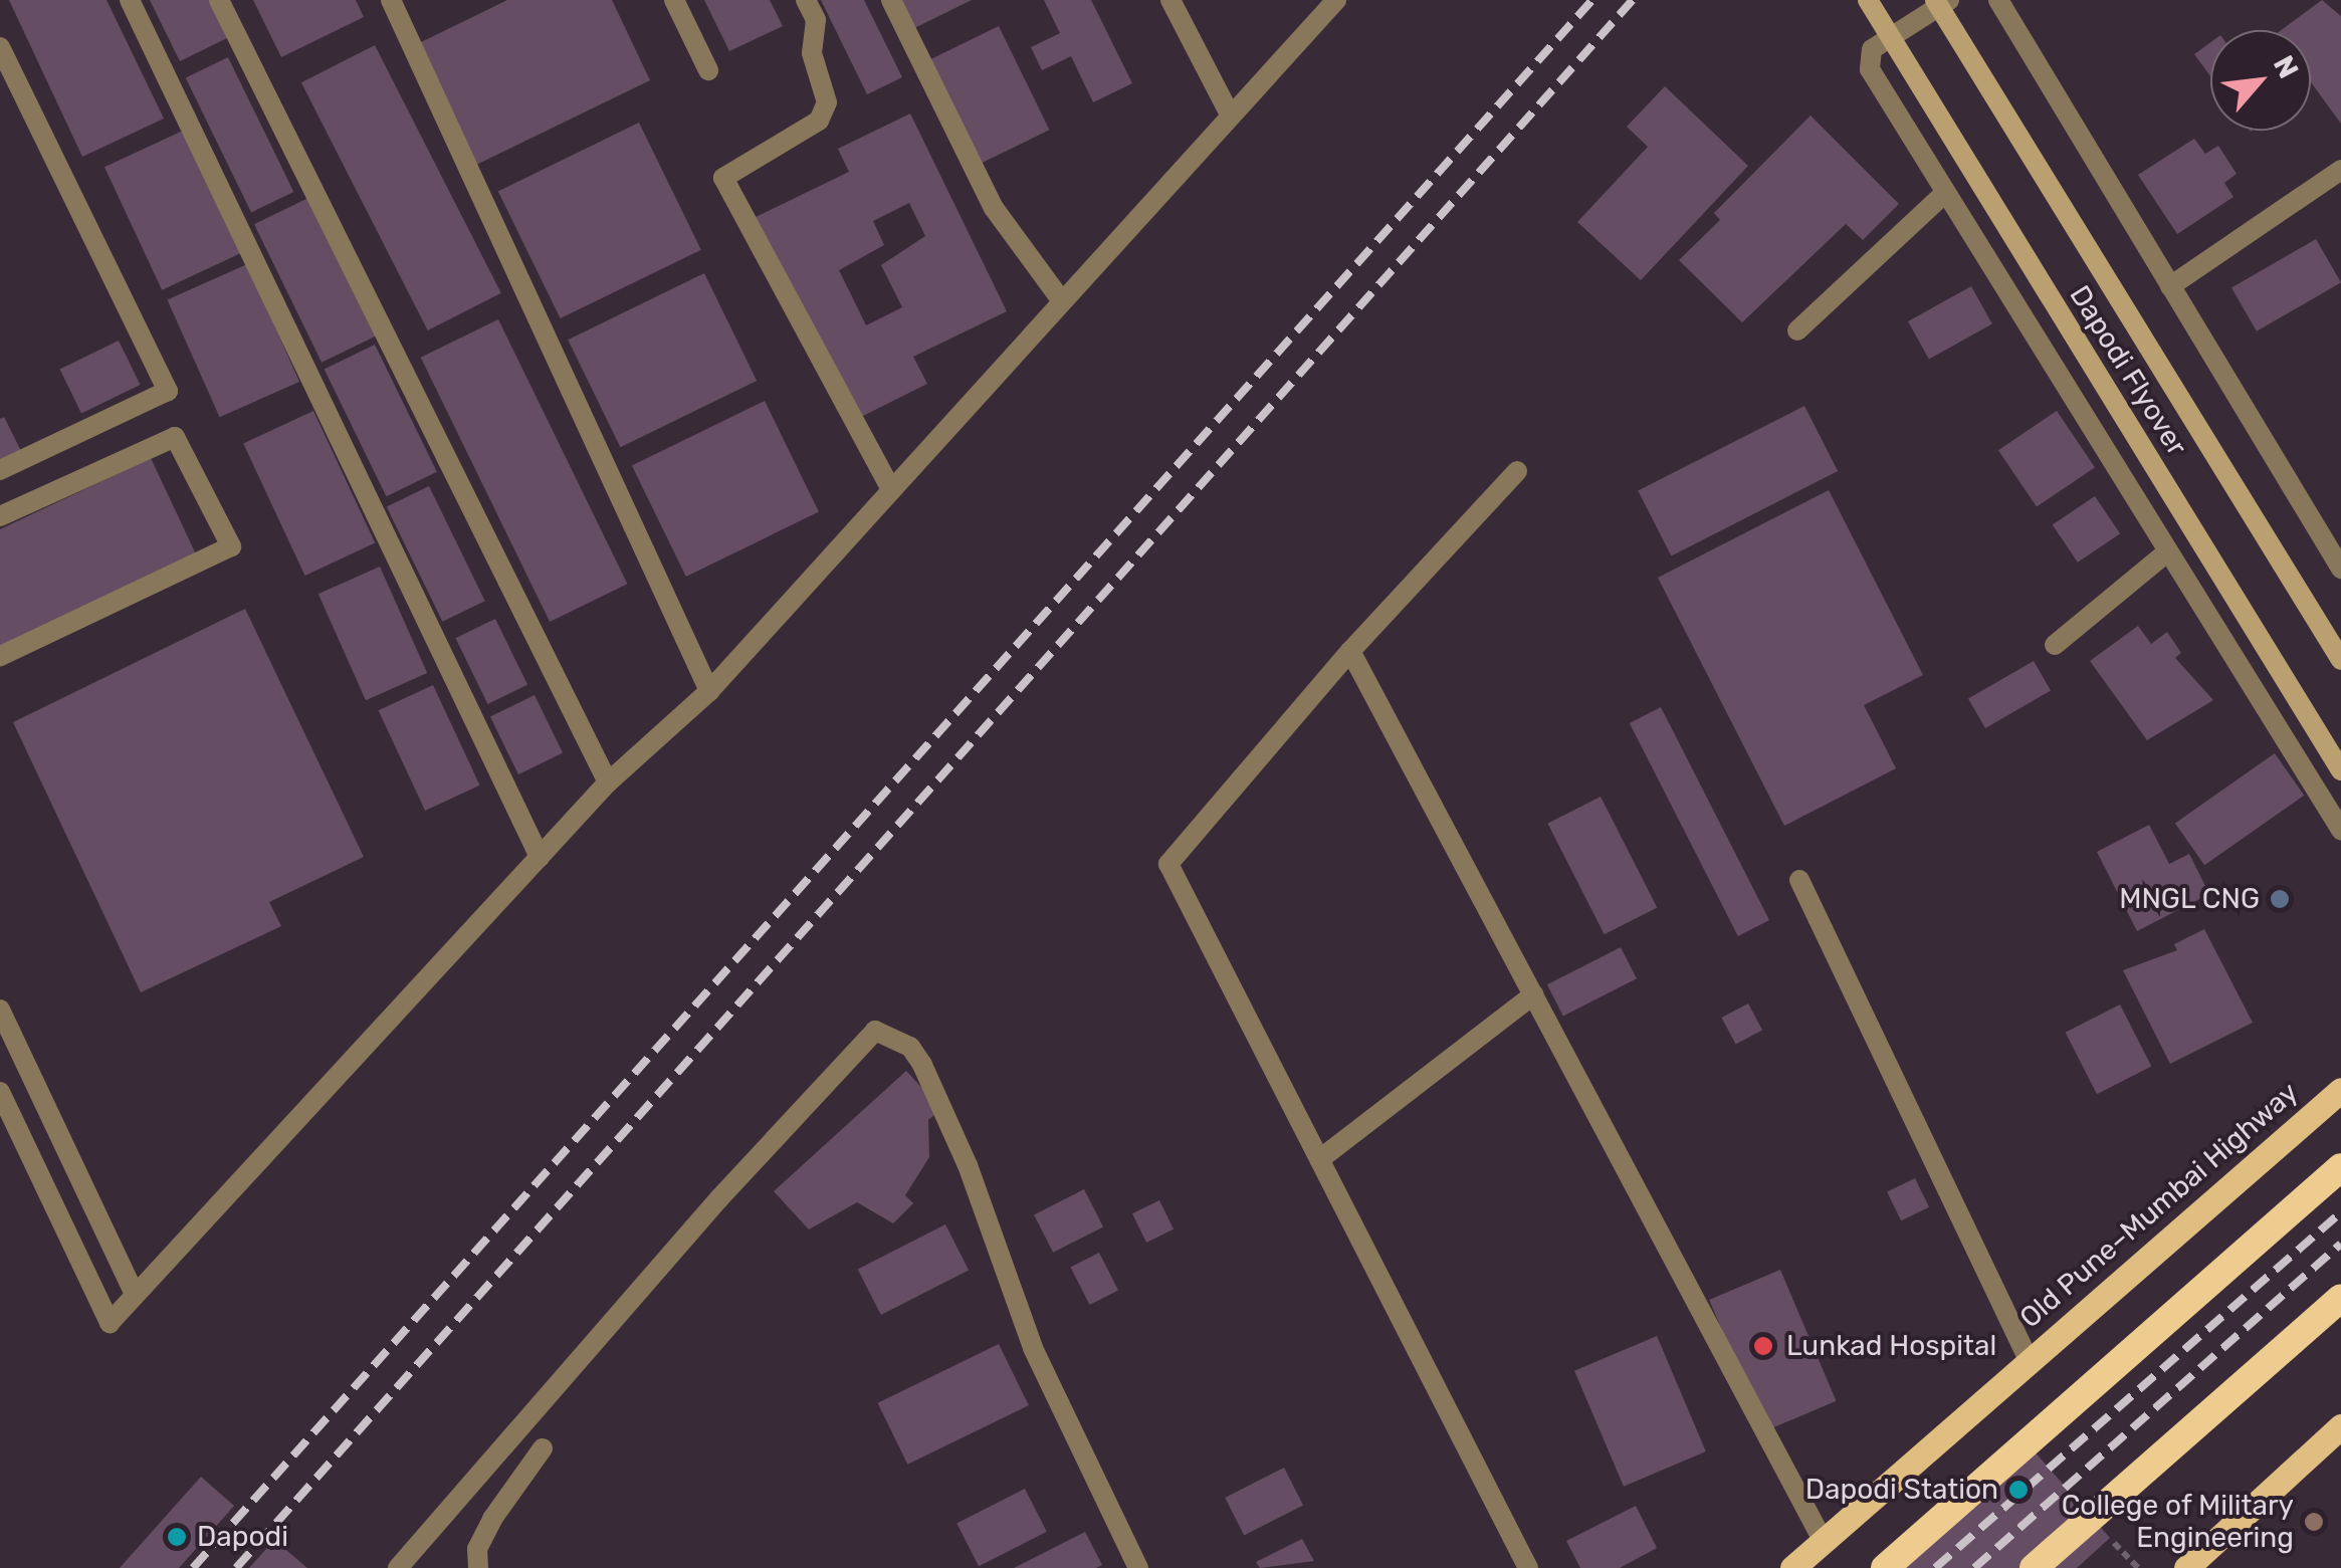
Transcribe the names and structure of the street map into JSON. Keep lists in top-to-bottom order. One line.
{"streets":{"main road":["Dapodi Flyover","Old Pune–Mumbai Highway"]},"places":["MNGL CNG","Lunkad Hospital","Dapodi Station","College of Military Engineering","Dapodi"],"north":"top right"}
